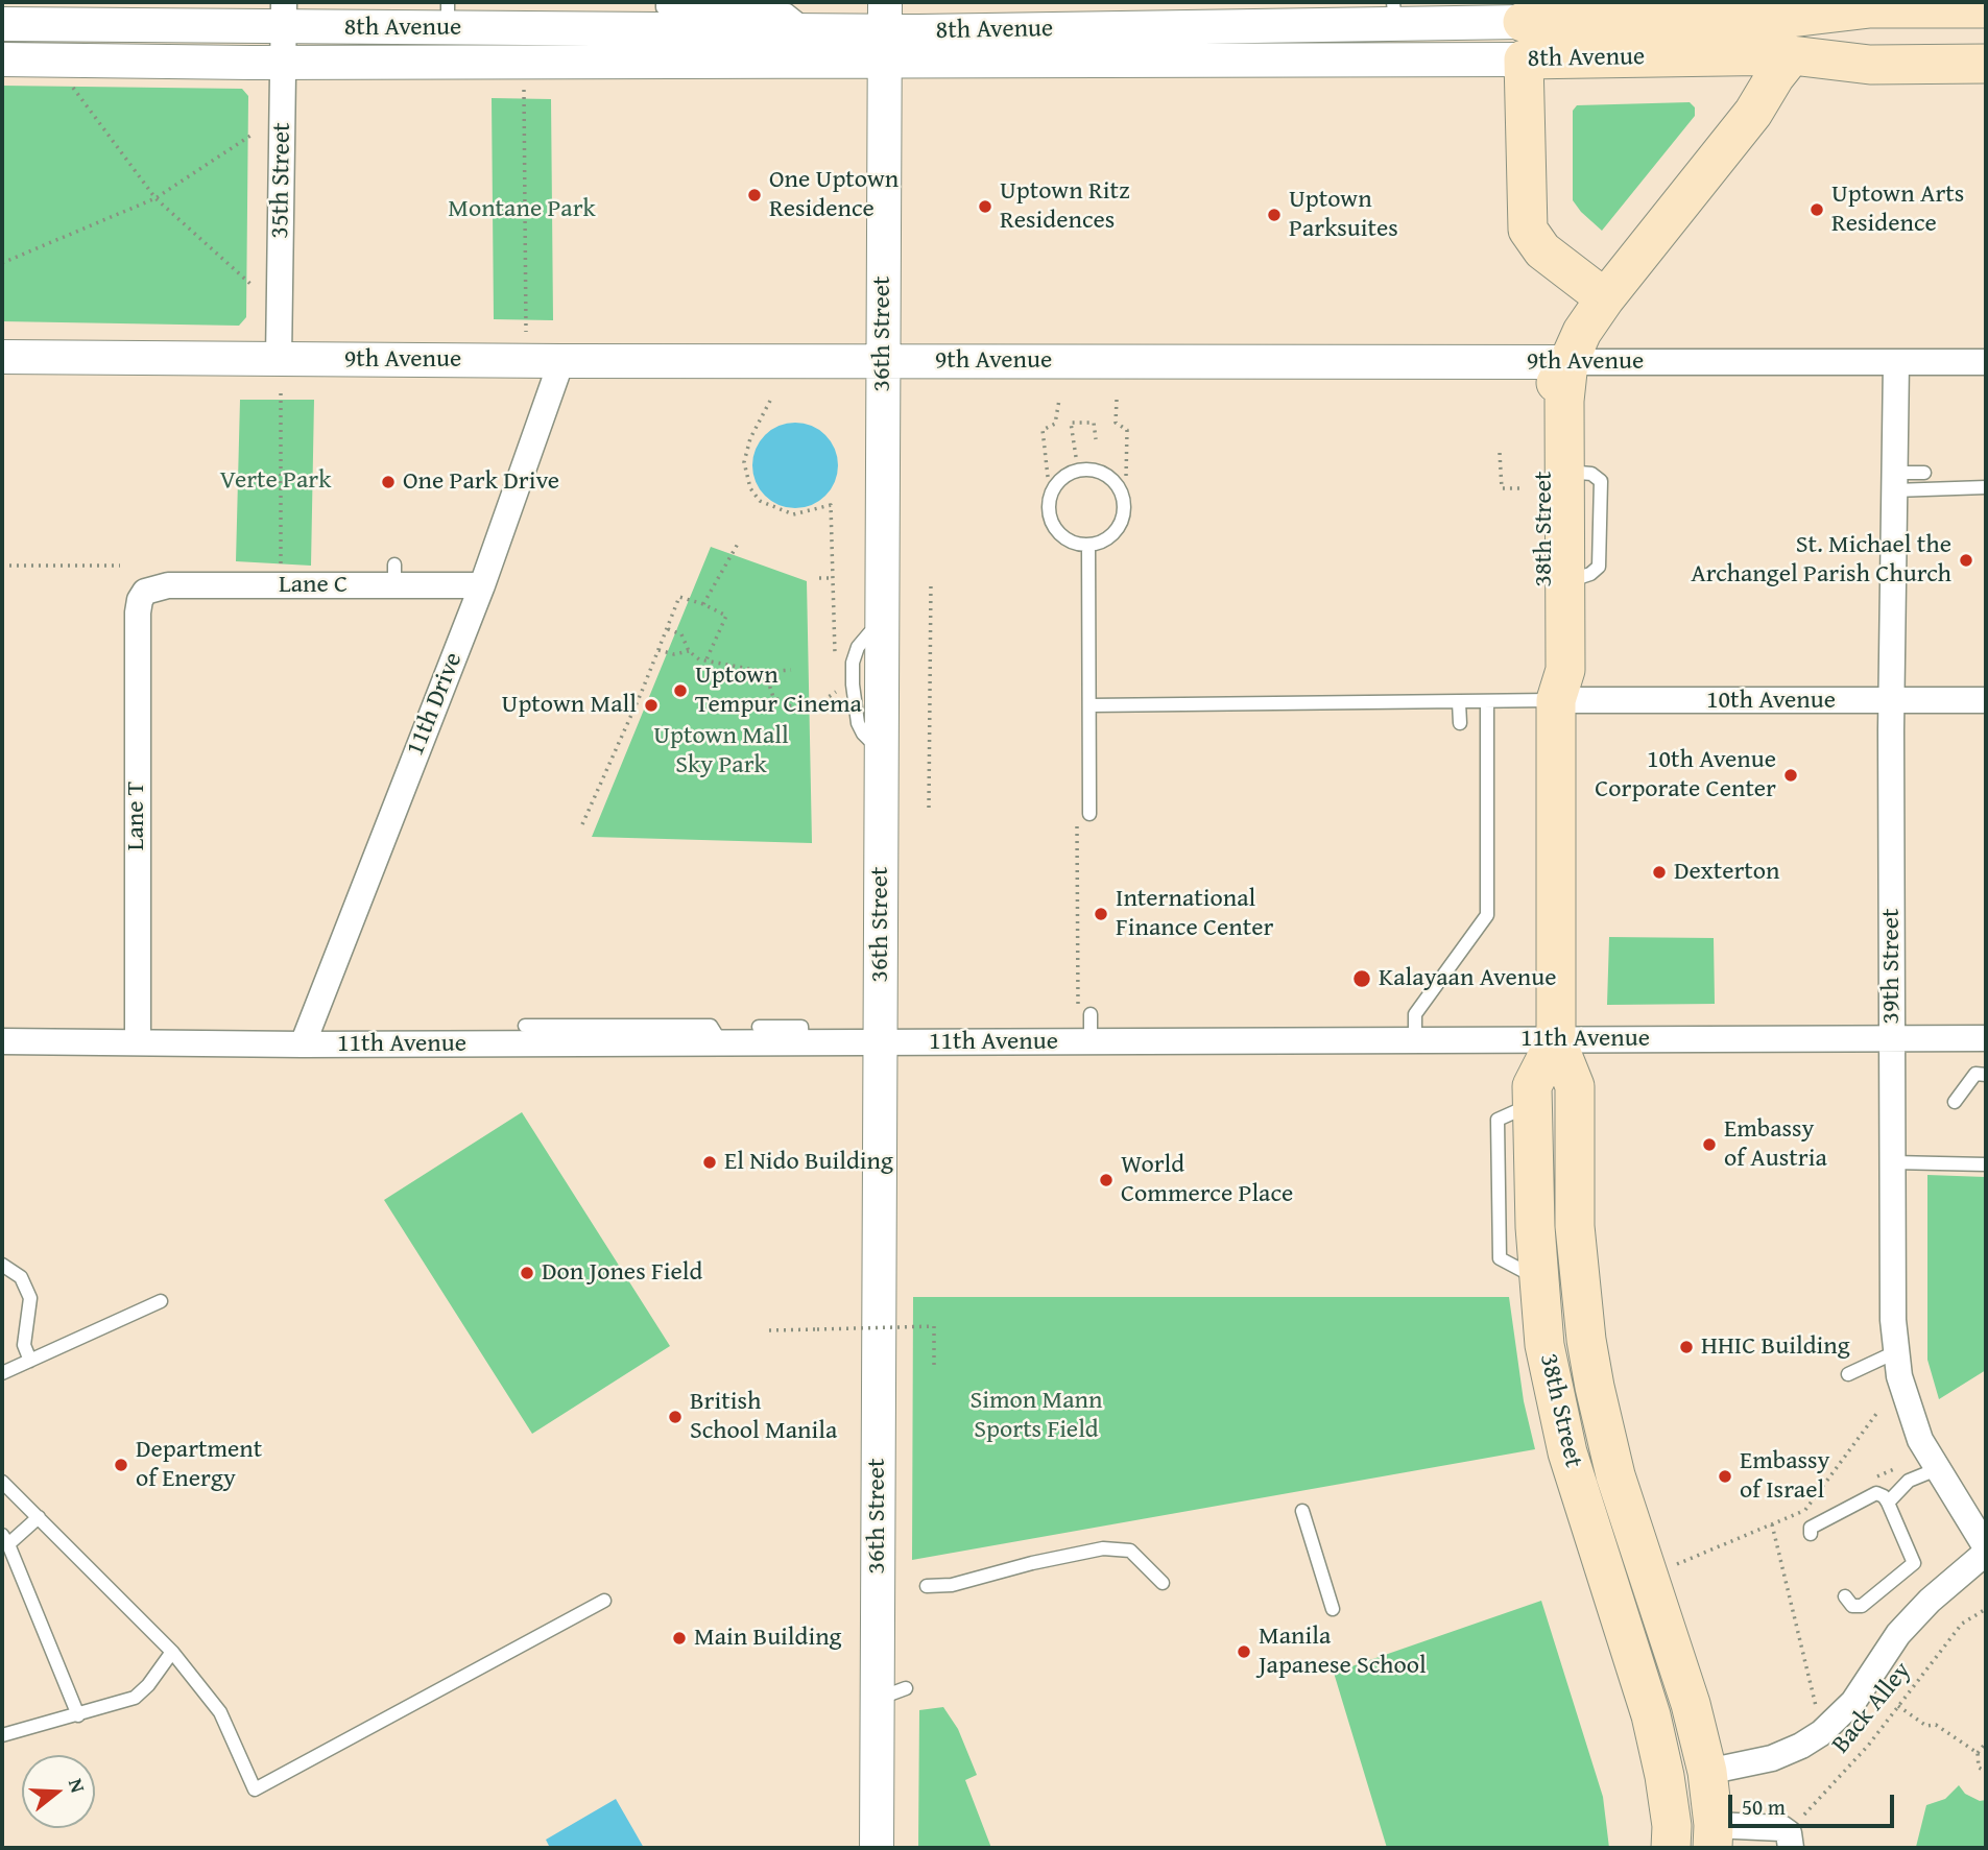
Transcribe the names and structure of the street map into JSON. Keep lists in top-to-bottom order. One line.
{"streets":{"main road":["8th Avenue","38th Street"],"street":["35th Street","36th Street","9th Avenue","Lane C","10th Avenue","11th Drive","Lane T","39th Street","11th Avenue"],"path":["Back Alley"]},"crossings":[["8th Avenue","35th Street"],["8th Avenue","36th Street"],["8th Avenue","38th Street"],["35th Street","9th Avenue"],["36th Street","9th Avenue"],["36th Street","11th Avenue"],["9th Avenue","38th Street"],["9th Avenue","11th Drive"],["9th Avenue","39th Street"],["38th Street","10th Avenue"],["38th Street","11th Avenue"],["Lane C","11th Drive"],["Lane C","Lane T"],["10th Avenue","39th Street"],["11th Drive","11th Avenue"],["Lane T","11th Avenue"],["39th Street","11th Avenue"]],"parks":["Montane Park","Verte Park","Uptown Mall Sky Park","Simon Mann Sports Field"],"places":["One Uptown Residence","Uptown Ritz Residences","Uptown Arts Residence","Uptown Parksuites","One Park Drive","St. Michael the Archangel Parish Church","Uptown Tempur Cinema","Uptown Mall","10th Avenue Corporate Center","Dexterton","International Finance Center","Kalayaan Avenue","Embassy of Austria","El Nido Building","World Commerce Place","Don Jones Field","HHIC Building","British School Manila","Department of Energy","Embassy of Israel","Main Building","Manila Japanese School"],"scale_bar":"50 m","north":"right"}
